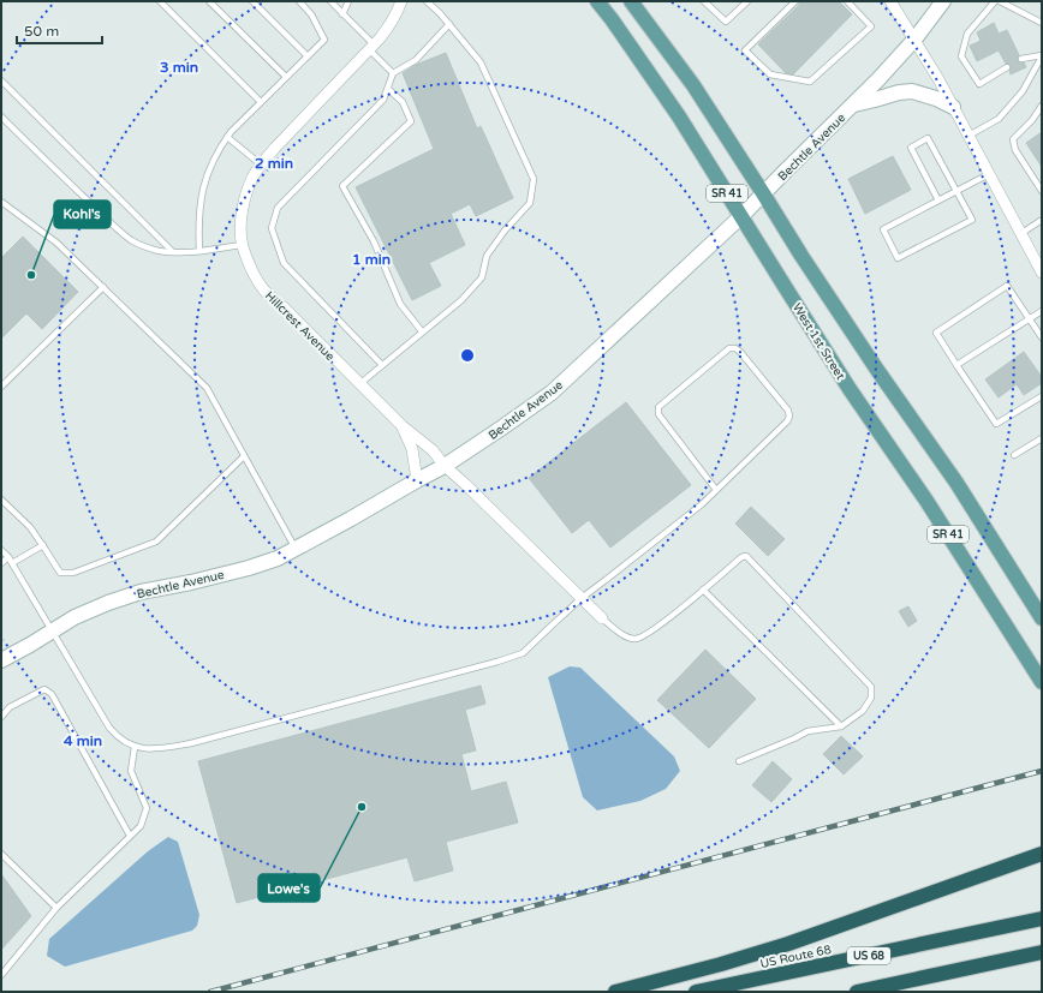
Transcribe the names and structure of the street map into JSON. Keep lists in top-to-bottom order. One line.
{"streets":{"highway":["US Route 68","US 68"],"main road":["SR 41","West 1st Street"],"street":["Bechtle Avenue","Hillcrest Avenue"]},"crossings":[["Bechtle Avenue","SR 41"],["Bechtle Avenue","Hillcrest Avenue"],["Bechtle Avenue","West 1st Street"]],"places":["Kohl's","Lowe's"],"scale_bar":"50 m","rings":["3 min","2 min","1 min","4 min"]}
